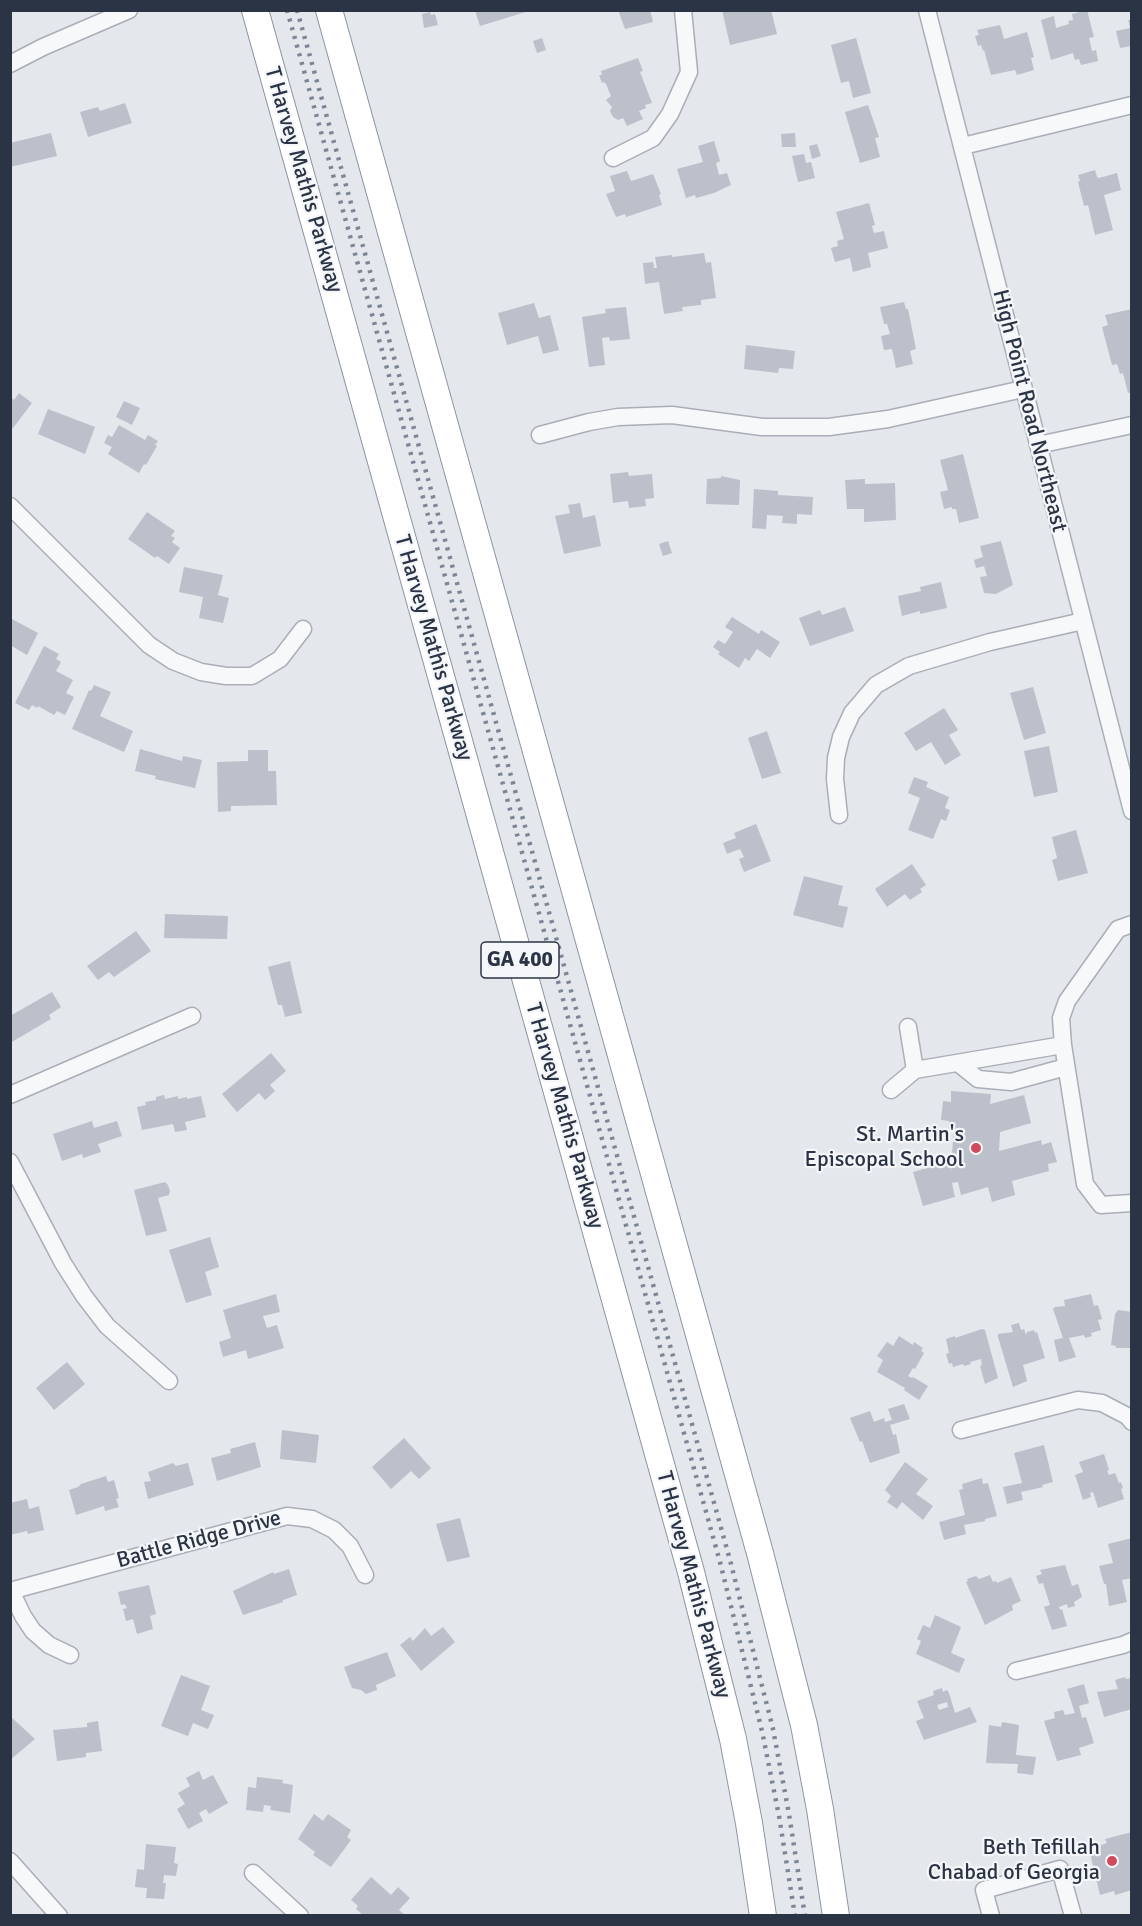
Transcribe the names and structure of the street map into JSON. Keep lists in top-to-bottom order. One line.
{"streets":{"highway":["T Harvey Mathis Parkway","GA 400"],"street":["High Point Road Northeast","Battle Ridge Drive"]},"places":["St. Martin's Episcopal School","Beth Tefillah Chabad of Georgia"]}
